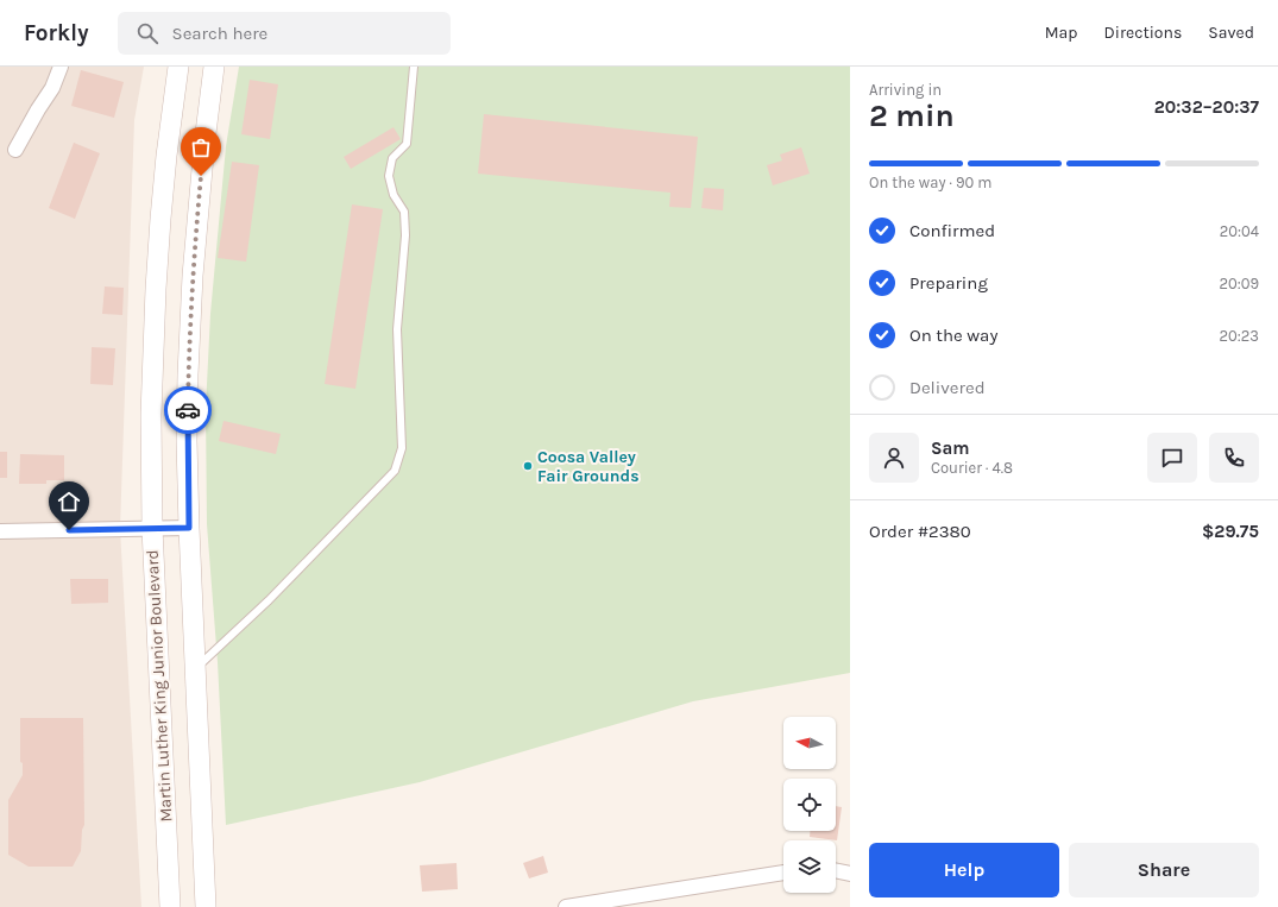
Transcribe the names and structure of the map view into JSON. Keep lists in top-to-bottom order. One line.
{"streets":{"main road":["Martin Luther King Junior Boulevard"]},"places":["Coosa Valley Fair Grounds"],"north":"left","page":{"header":"Forkly","search":"Search here","nav":["Map","Directions","Saved"],"heading":["2 min","Arriving in","20:32–20:37"],"panel":["Sam","Courier · 4.8","Order #2380","$29.75"],"bar":"On the way · 90 m","list":[["Confirmed","20:04"],["Preparing","20:09"],["On the way","20:23"],"Delivered"],"buttons":["Help","Share"]}}
